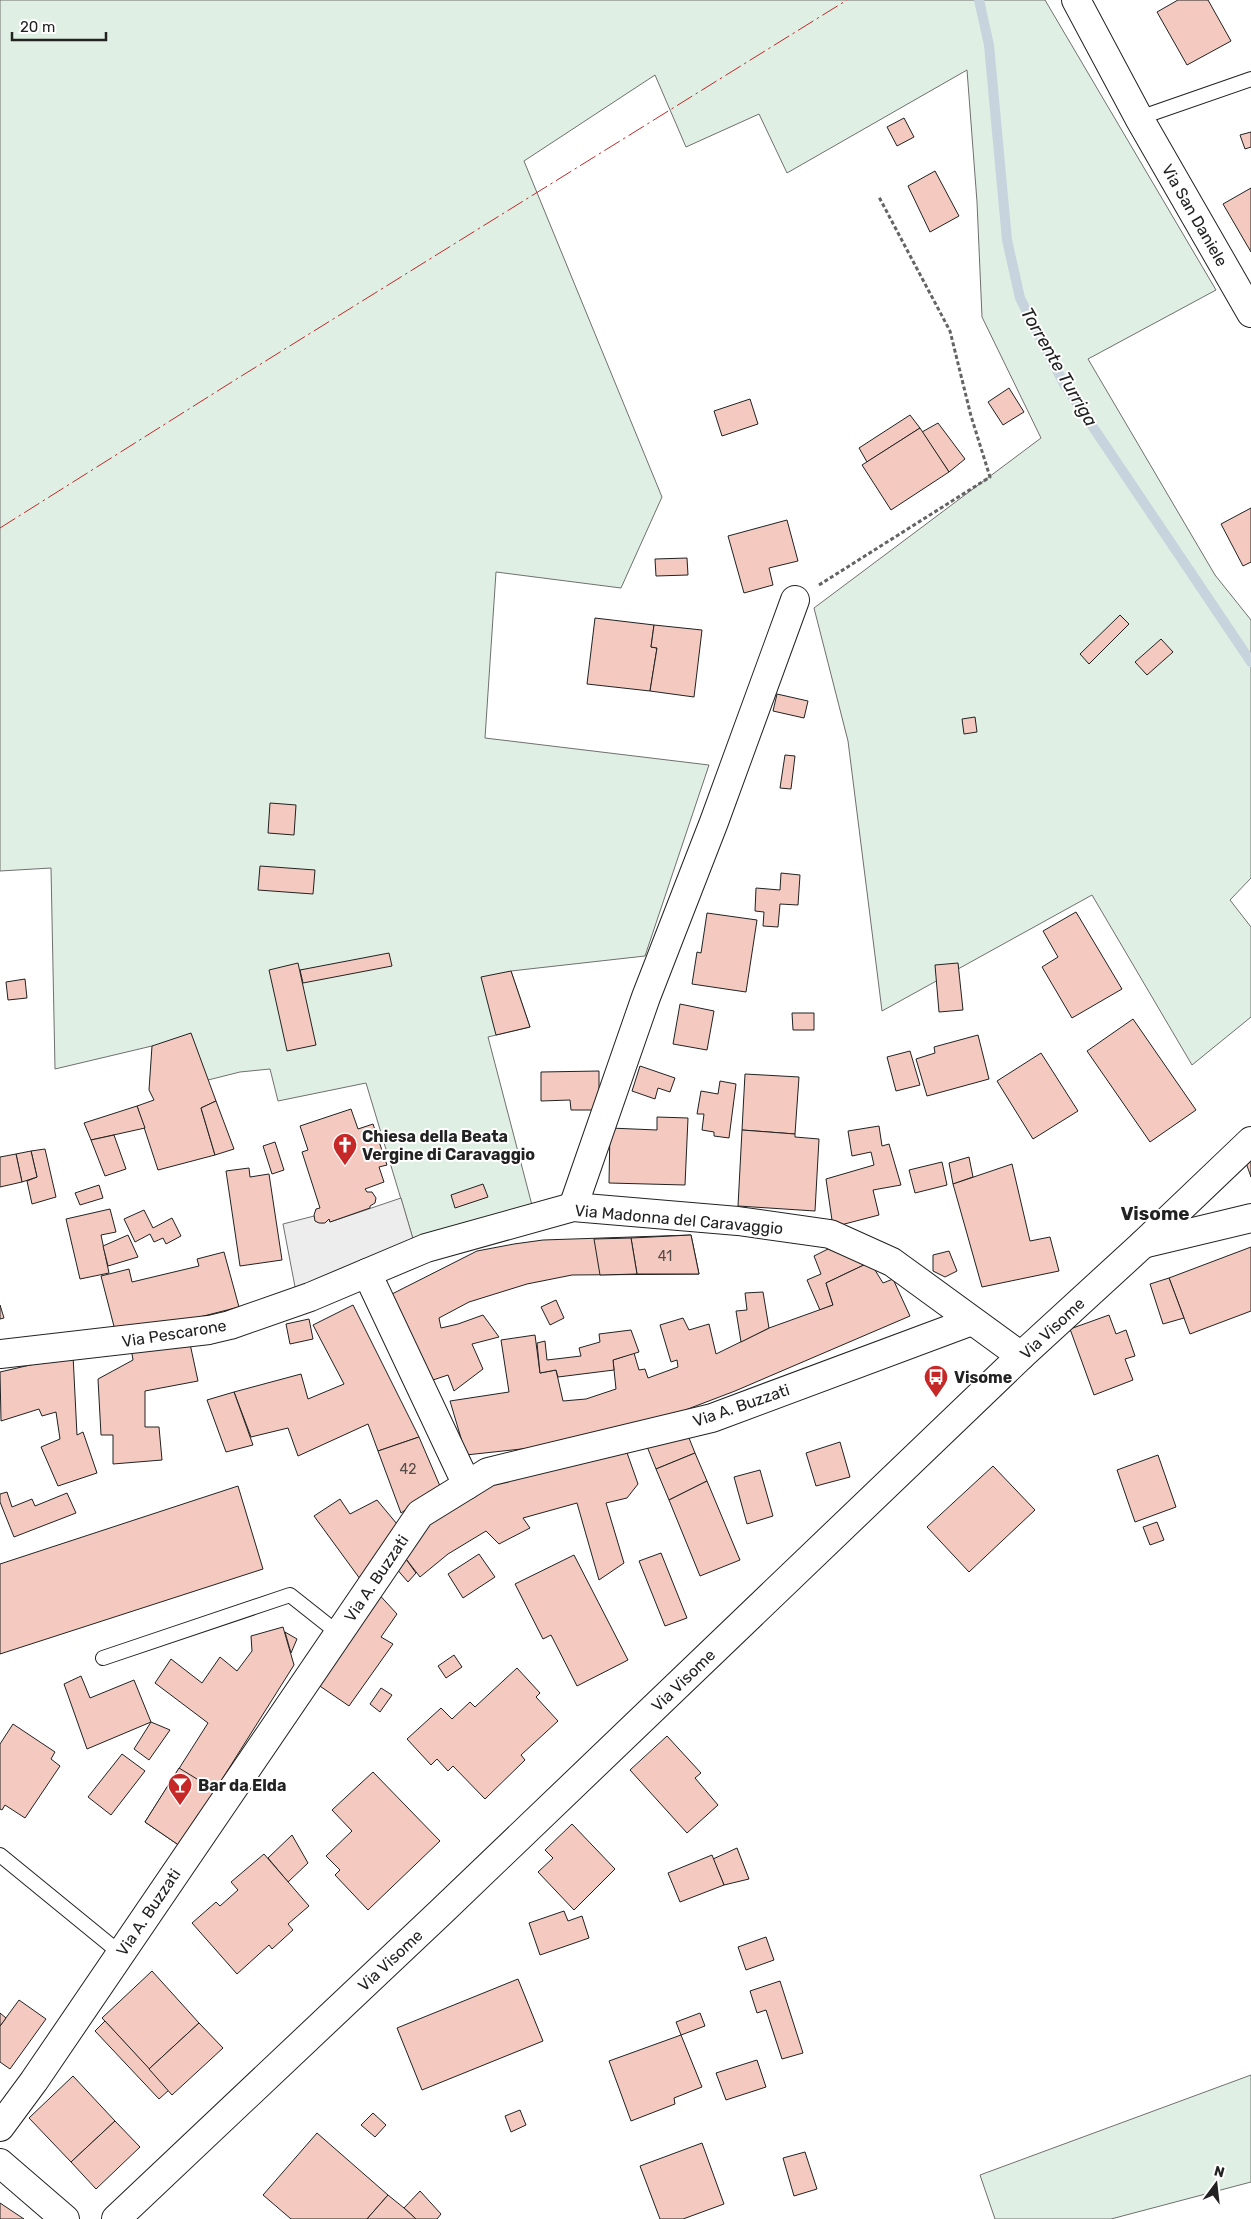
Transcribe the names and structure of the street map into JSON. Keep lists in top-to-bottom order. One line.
{"streets":{"street":["Via San Daniele","Via Madonna del Caravaggio","Via Visome","Via Pescarone","Via A. Buzzati"]},"crossings":[["Via Madonna del Caravaggio","Via Visome"],["Via Madonna del Caravaggio","Via Pescarone"],["Via Madonna del Caravaggio","Via A. Buzzati"]],"districts":["Visome"],"water":["Torrente Turriga"],"places":{"church":["Chiesa della Beata Vergine di Caravaggio"],"bus stop":["Visome"],"bar":["Bar da Elda"]},"house_numbers":["41","42"],"scale_bar":"20 m","north":"top"}
